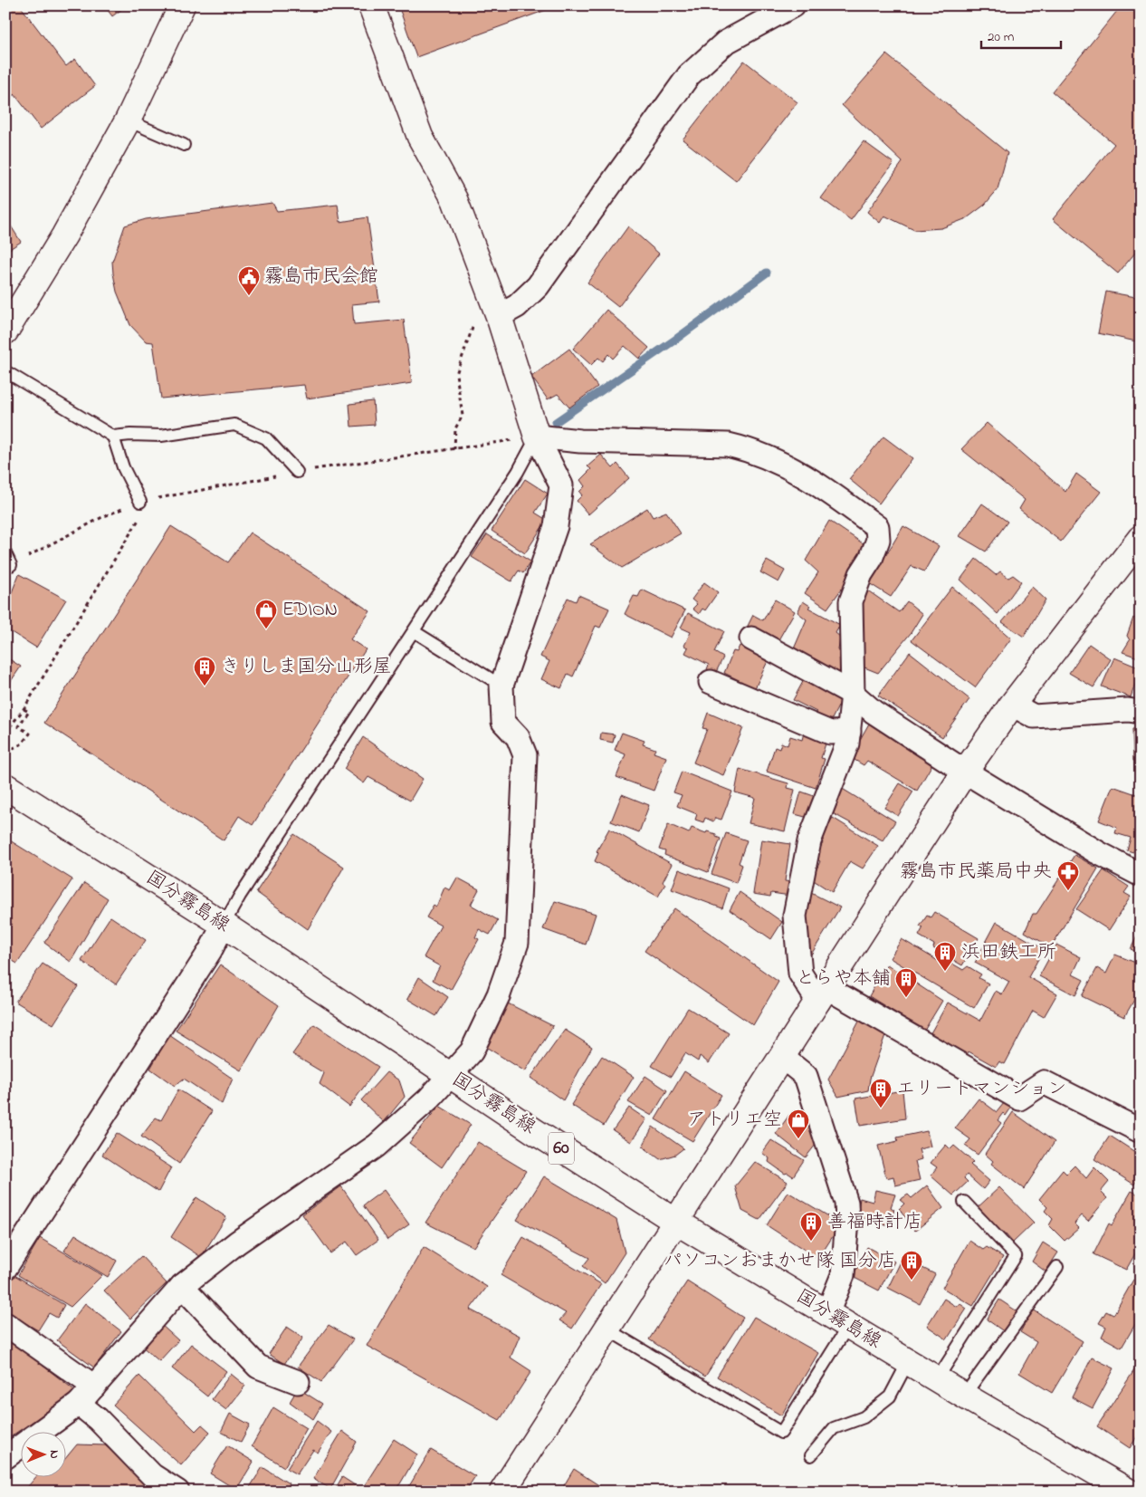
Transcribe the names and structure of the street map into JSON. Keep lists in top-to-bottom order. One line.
{"streets":{"street":["国分霧島線","60"]},"places":{"public building":["霧島市民会館"],"shop":["EDION","アトリエ空"],"building":["きりしま国分山形屋","浜田鉄工所","とらや本舗","エリートマンション","善福時計店","パソコンおまかせ隊 国分店"],"pharmacy":["霧島市民薬局中央"]},"scale_bar":"20 m","north":"right"}
